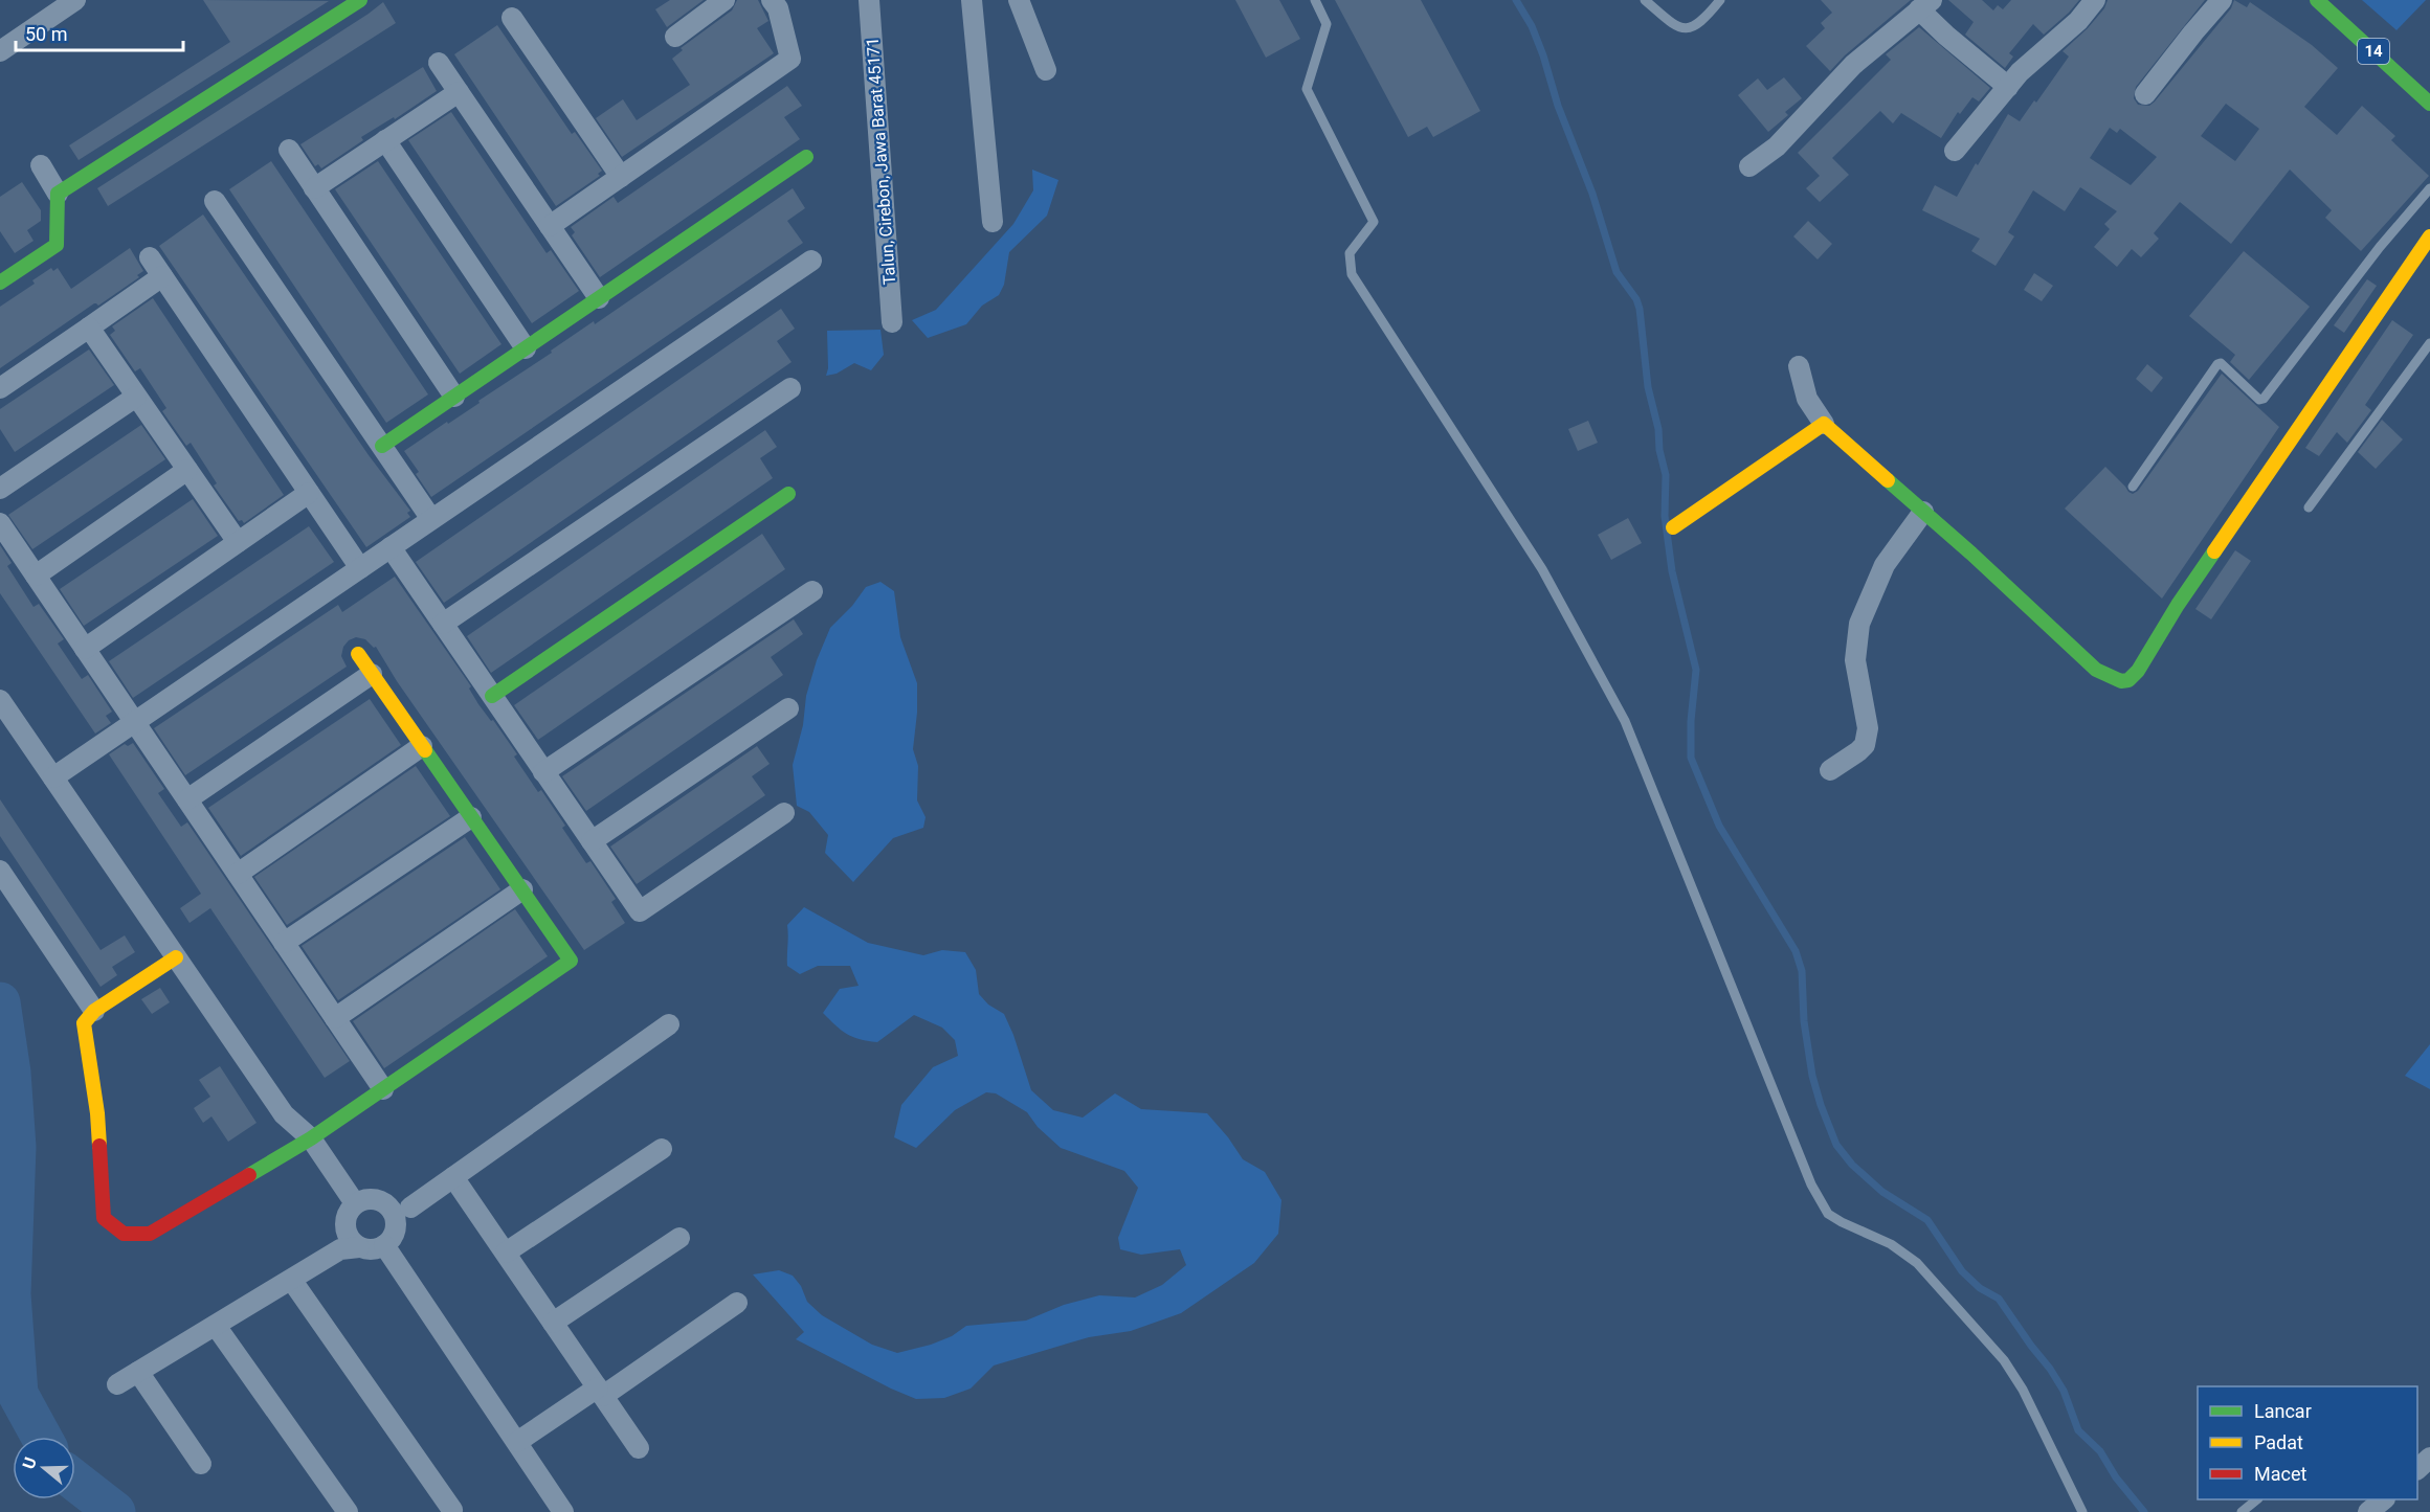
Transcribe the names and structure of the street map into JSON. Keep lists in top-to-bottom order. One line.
{"streets":{"main road":["14"],"street":["Talun, Cirebon, Jawa Barat 45171"]},"legend":["Lancar","Padat","Macet"],"scale_bar":"50 m","north":"left"}
